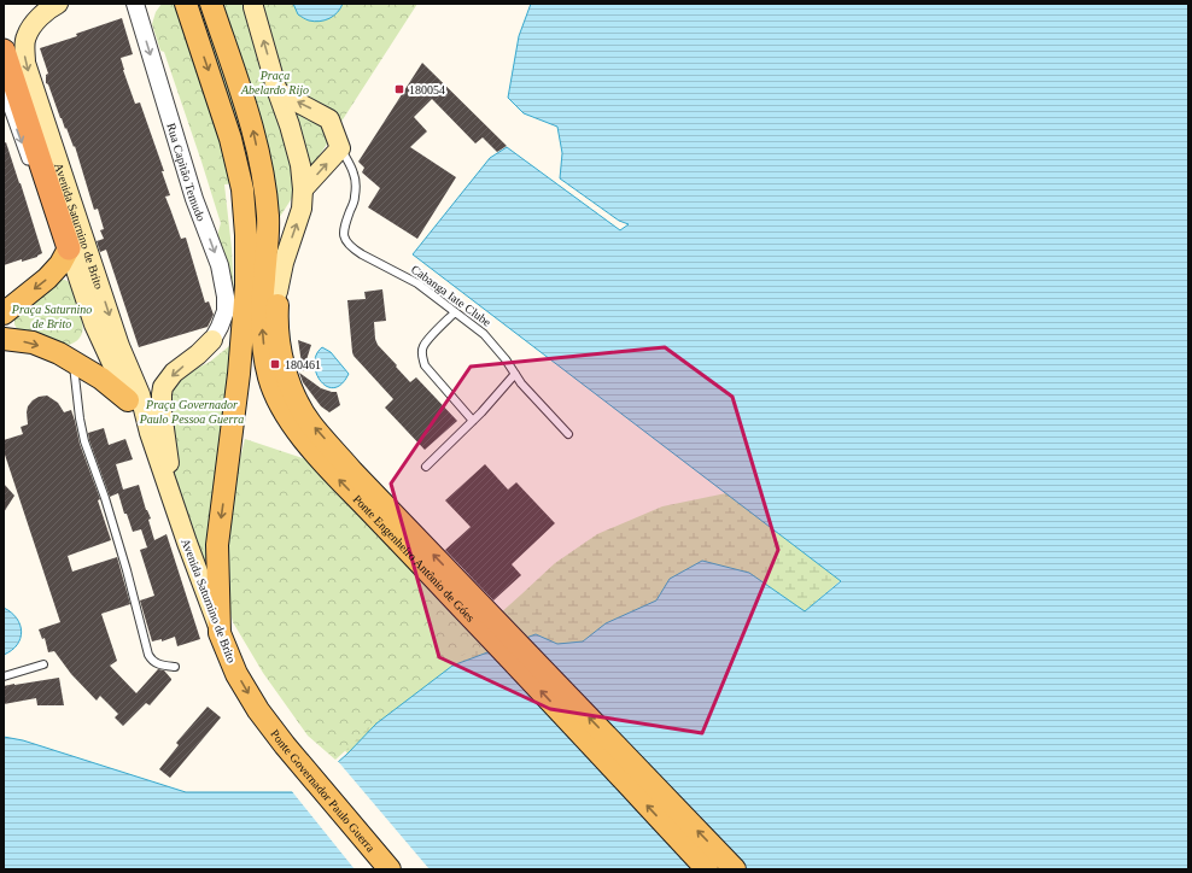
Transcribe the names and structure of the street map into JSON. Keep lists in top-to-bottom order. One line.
{"streets":{"main road":["Avenida Saturnino de Brito","Ponte Engenheiro Antônio de Góes","Ponte Governador Paulo Guerra"],"street":["Rua Capitão Temudo"],"lane":["Cabanga Iate Clube"]},"crossings":[["Avenida Saturnino de Brito","Ponte Governador Paulo Guerra"]],"one_way":["Rua Capitão Temudo","Ponte Engenheiro Antônio de Góes"],"parks":["Praça Abelardo Rijo","Praça Saturnino de Brito","Praça Governador Paulo Pessoa Guerra"],"places":{"transit":["180054","180461"]}}
